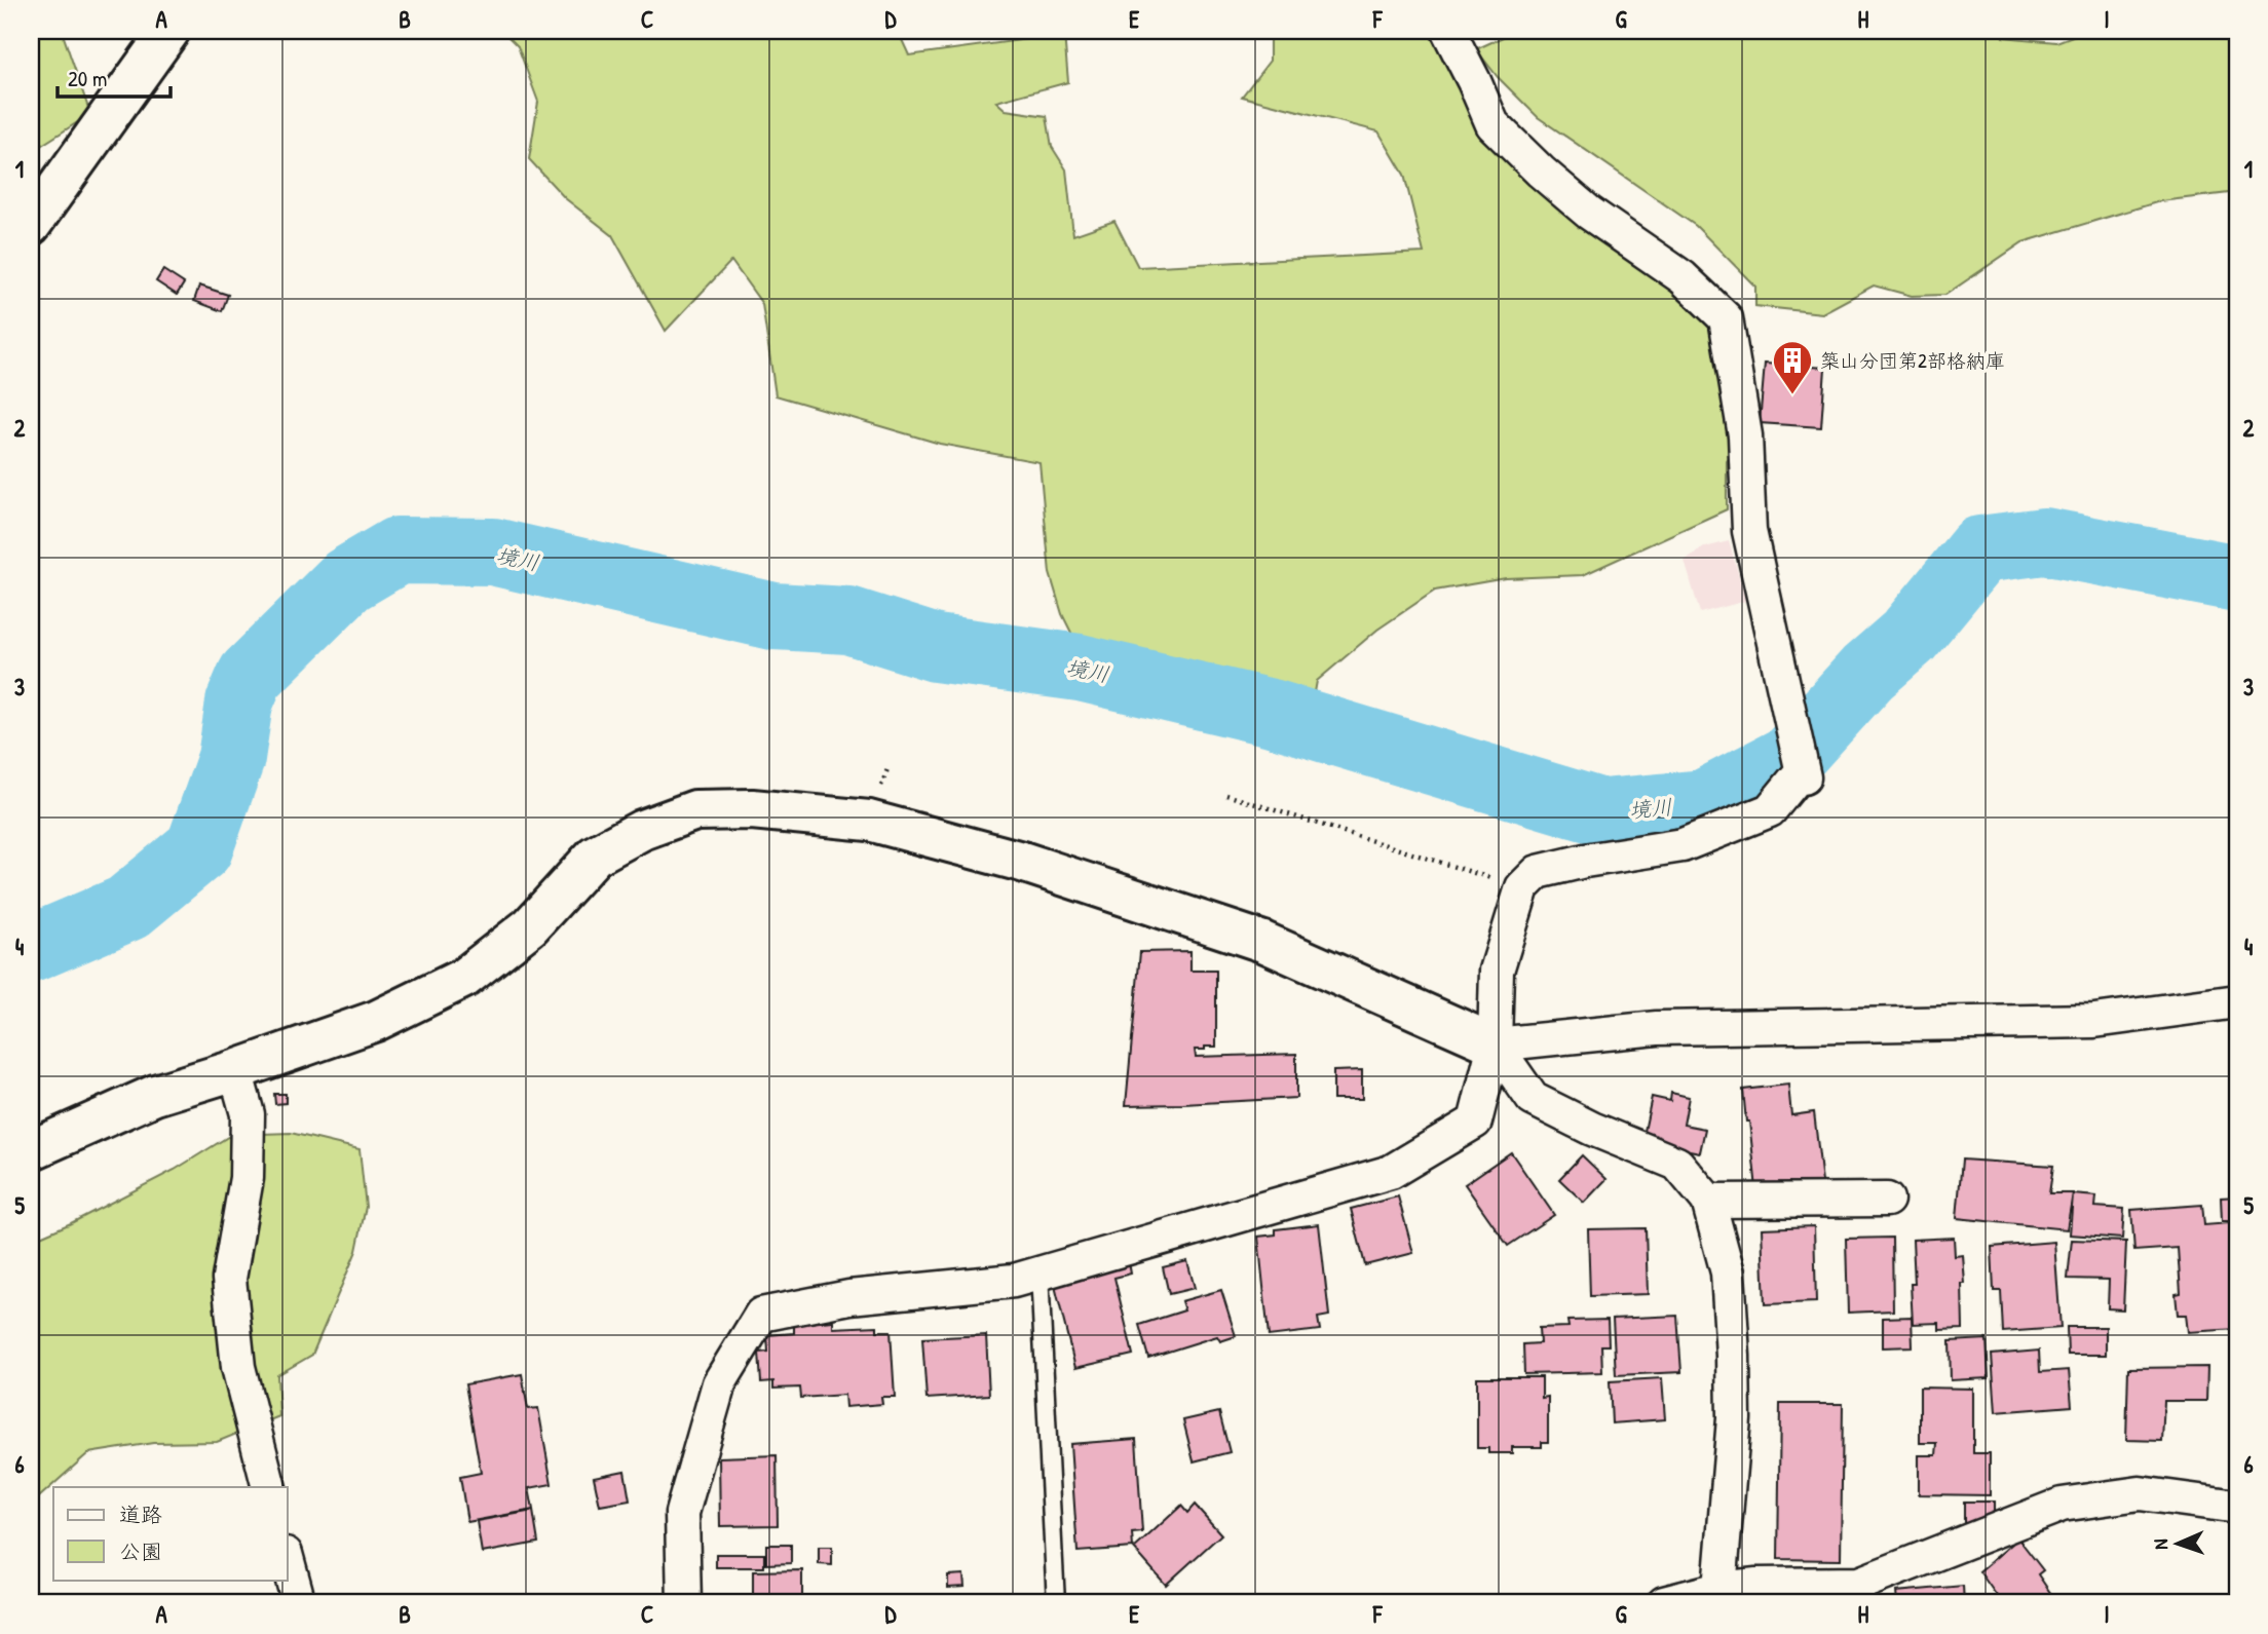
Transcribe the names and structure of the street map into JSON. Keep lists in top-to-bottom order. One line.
{"water":["境川"],"places":{"building":["築山分団第2部格納庫"]},"legend":["道路","公園"],"scale_bar":"20 m","north":"left","grid":{"columns":["A","B","C","D","E","F","G","H","I"],"rows":["1","2","3","4","5","6"]}}
